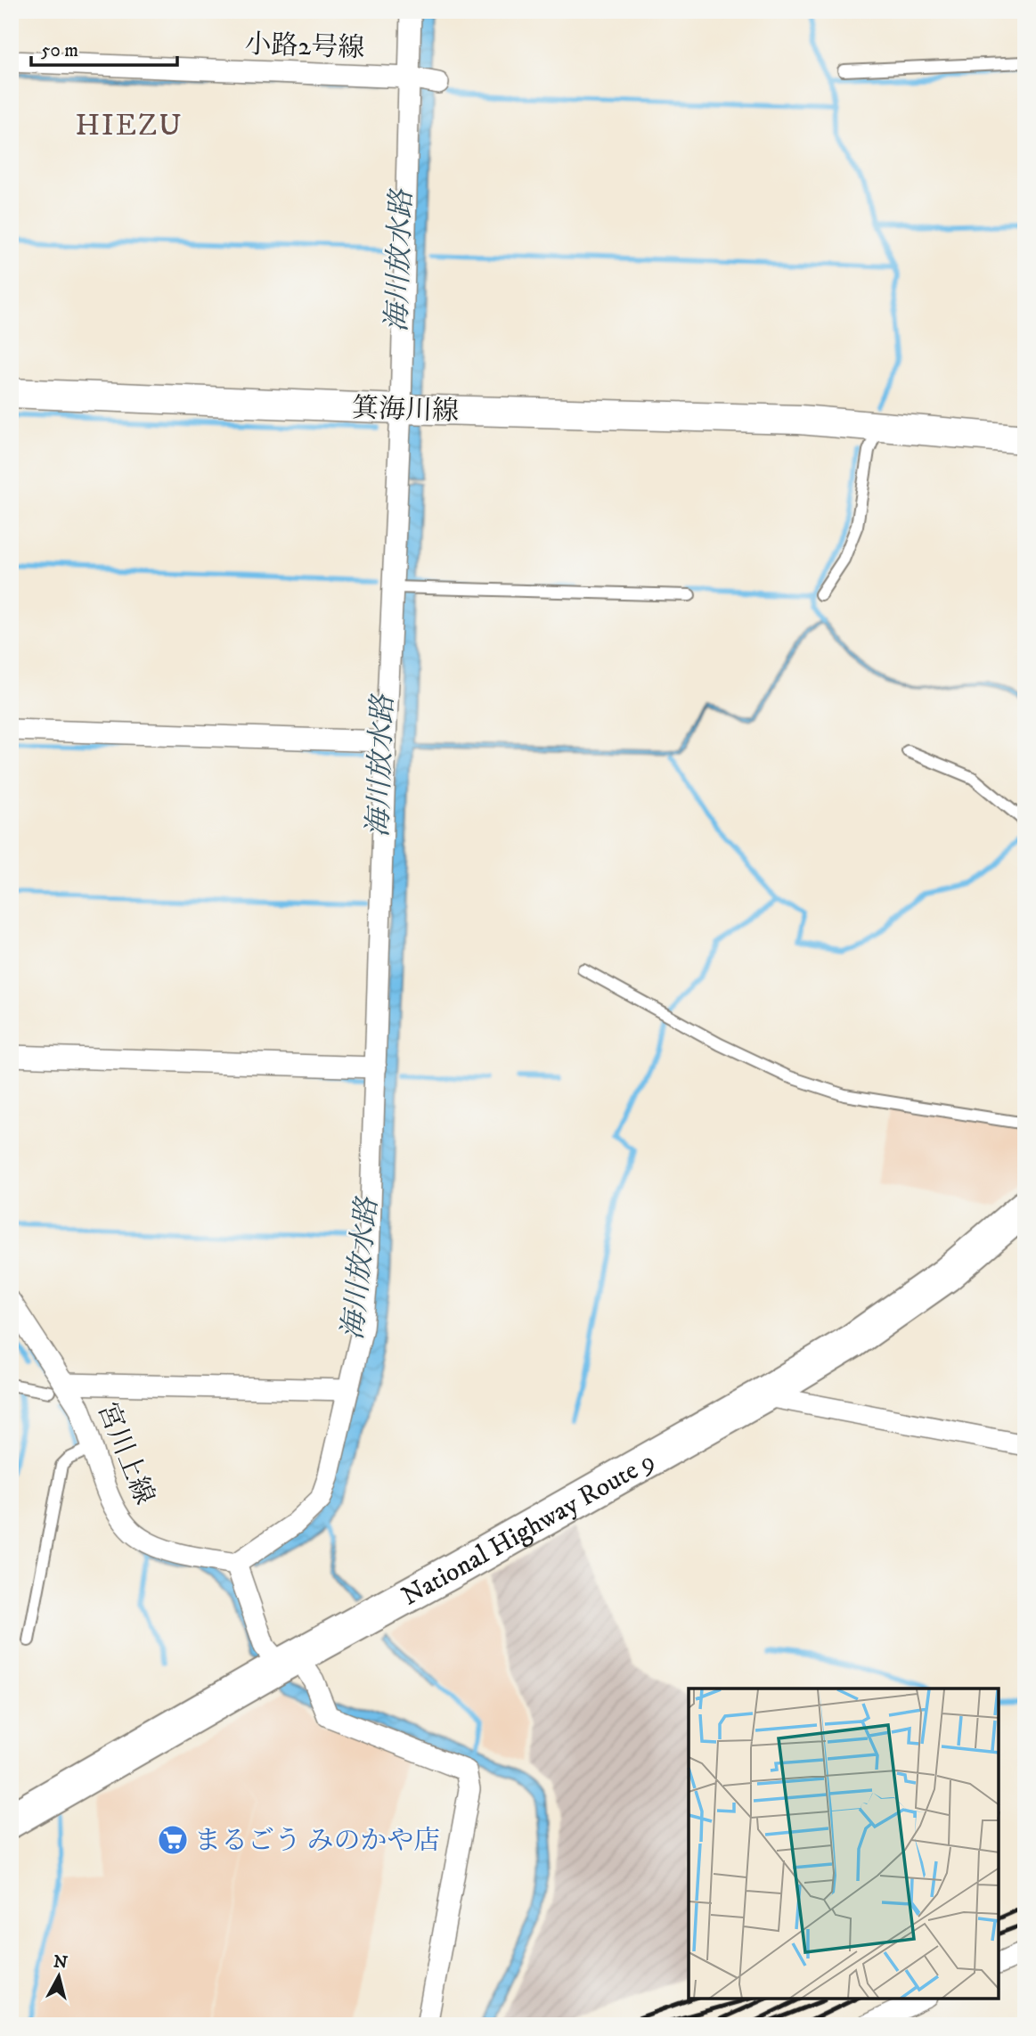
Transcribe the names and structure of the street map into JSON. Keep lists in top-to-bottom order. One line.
{"streets":{"highway":["National Highway Route 9"],"street":["小路2号線","箕海川線","宮川上線"]},"districts":["HIEZU"],"water":["海川放水路"],"places":{"supermarket":["まるごう みのかや店"]},"scale_bar":"50 m","north":"top"}
